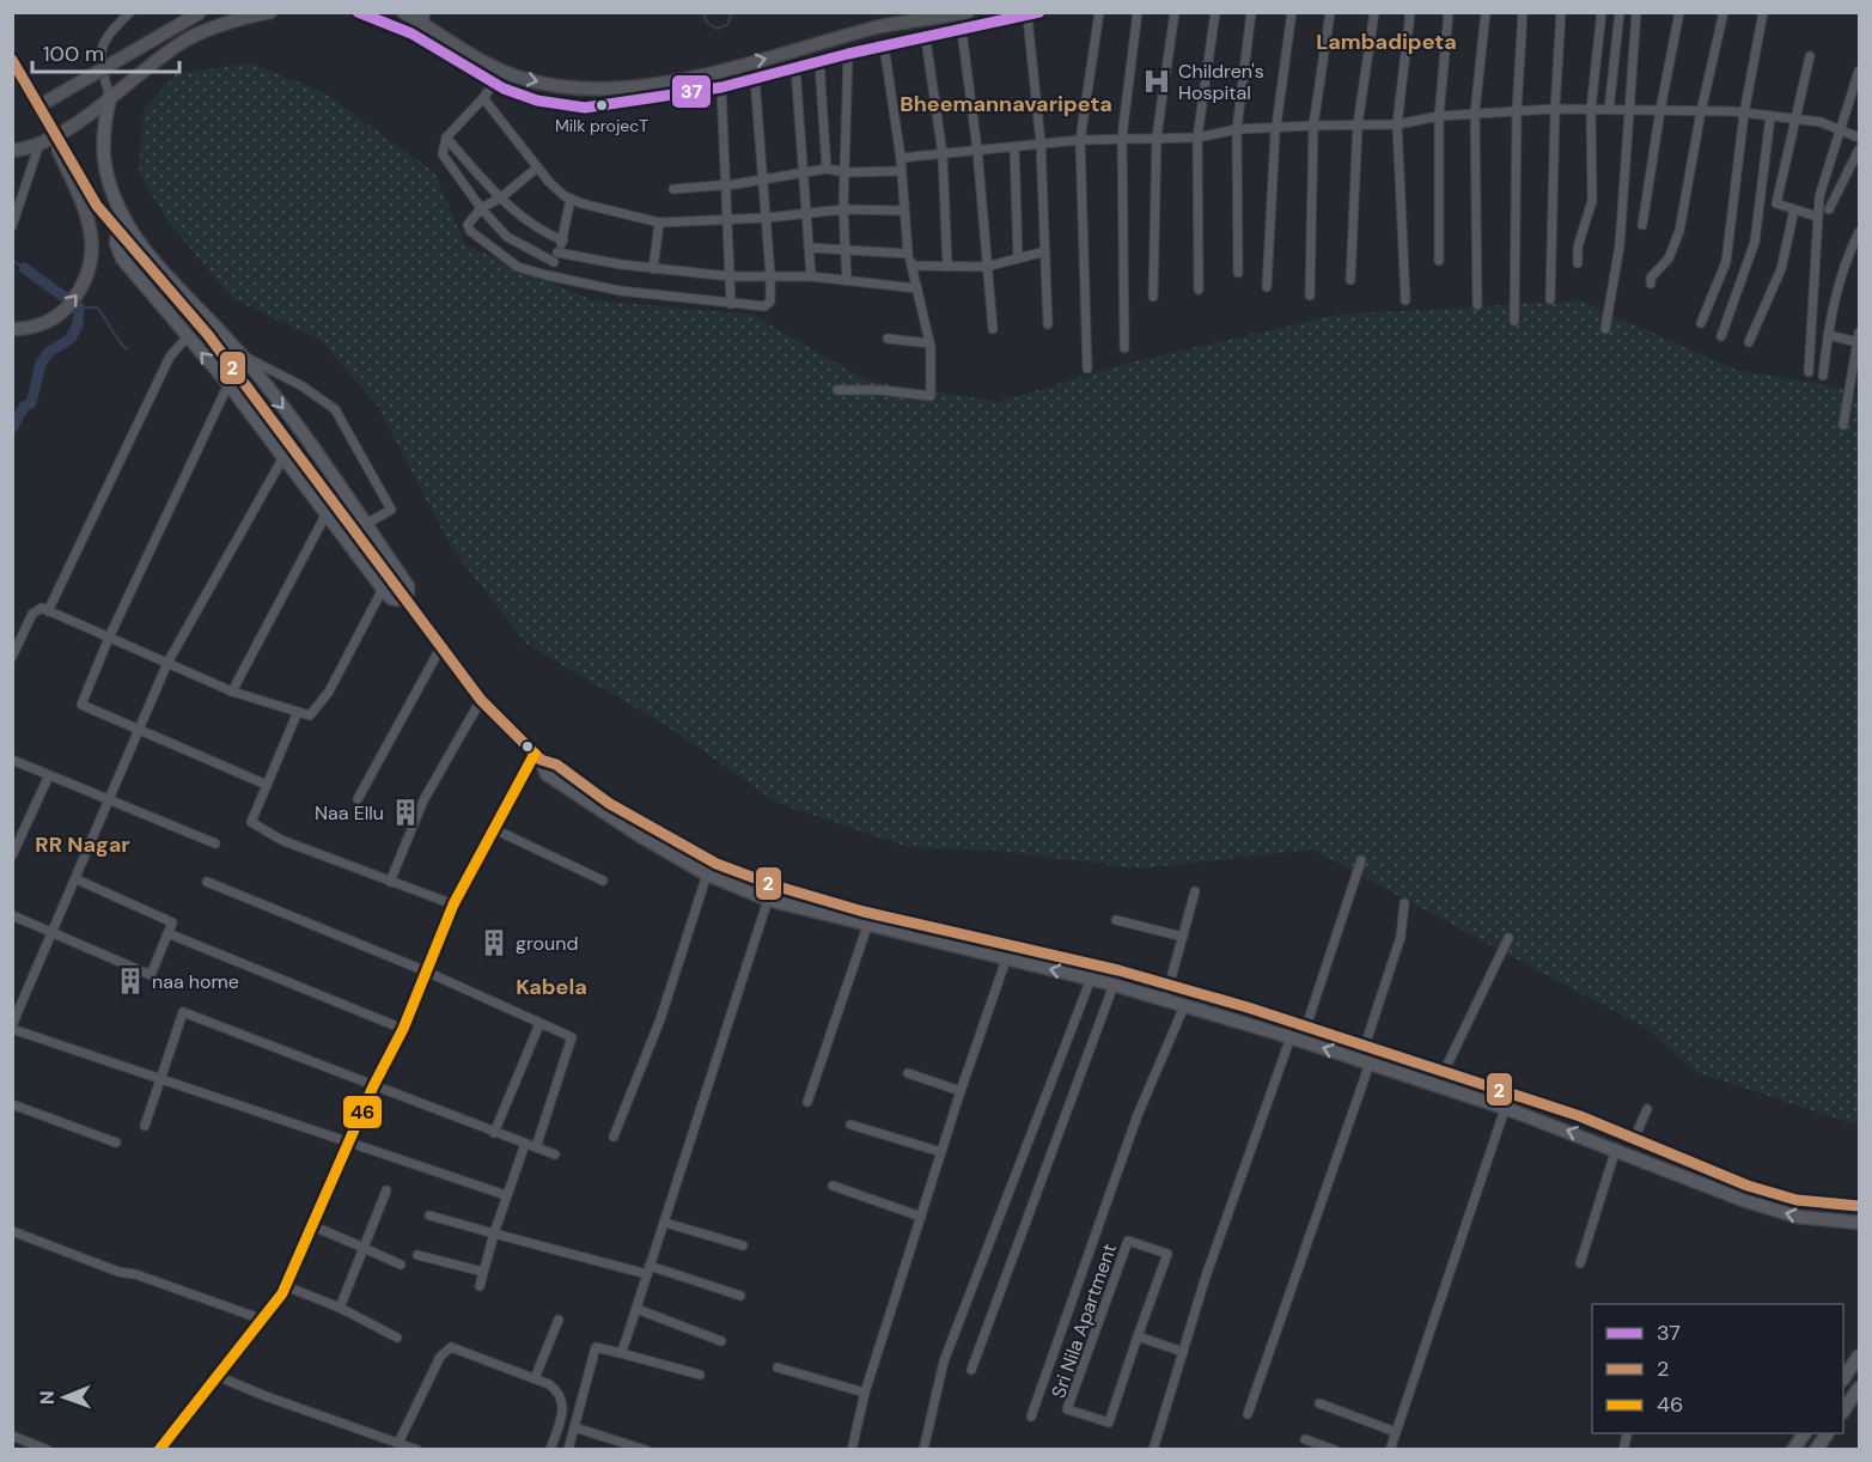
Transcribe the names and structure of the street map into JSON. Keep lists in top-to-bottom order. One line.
{"streets":{"street":["Sri Nila Apartment"]},"districts":["Lambadipeta","Bheemannavaripeta","RR Nagar","Kabela"],"places":{"hospital":["Children's Hospital"],"other":["Milk projecT"],"building":["Naa Ellu","ground","naa home"]},"lines":["transit line 37","transit line 2","transit line 46"],"legend":["37","2","46"],"scale_bar":"100 m","north":"left"}
